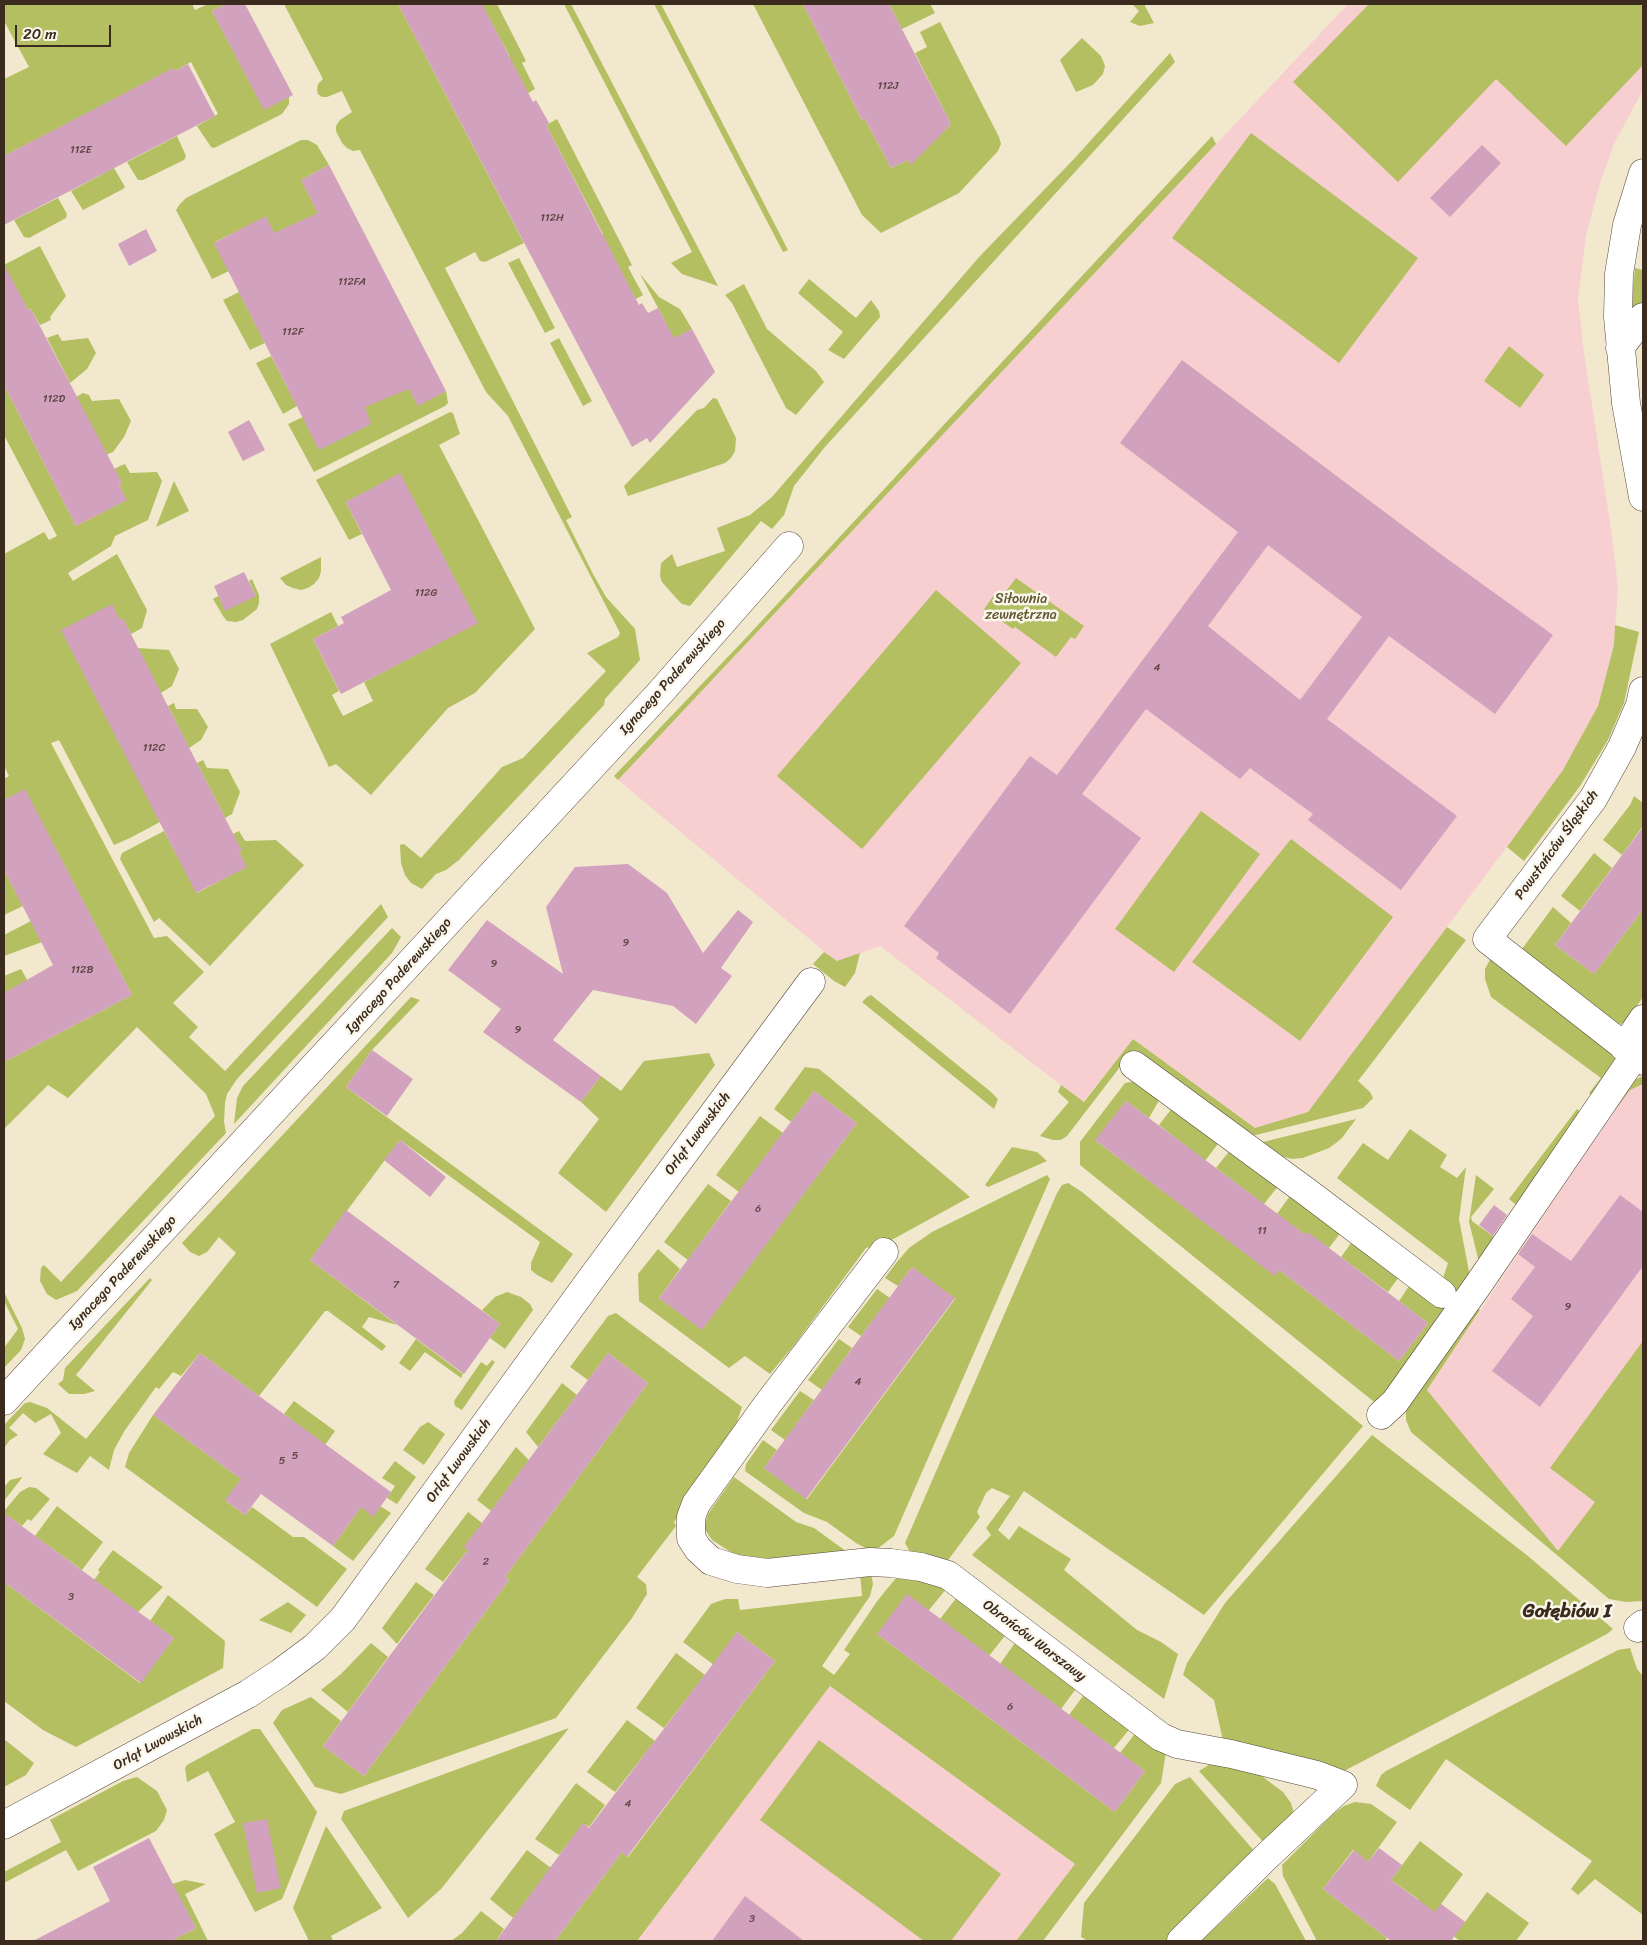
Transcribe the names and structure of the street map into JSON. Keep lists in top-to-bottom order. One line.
{"streets":{"street":["Ignacego Paderewskiego","Powstańców Śląskich","Orląt Lwowskich","Obrońców Warszawy"]},"districts":["Gołębiów I"],"parks":["Siłownia zewnętrzna"],"house_numbers":["112J","112E","112H","112FA","112F","112D","112G","4","112C","9","9","112B","9","6","11","7","9","4","5","5","2","3","6","4","3"],"scale_bar":"20 m"}
